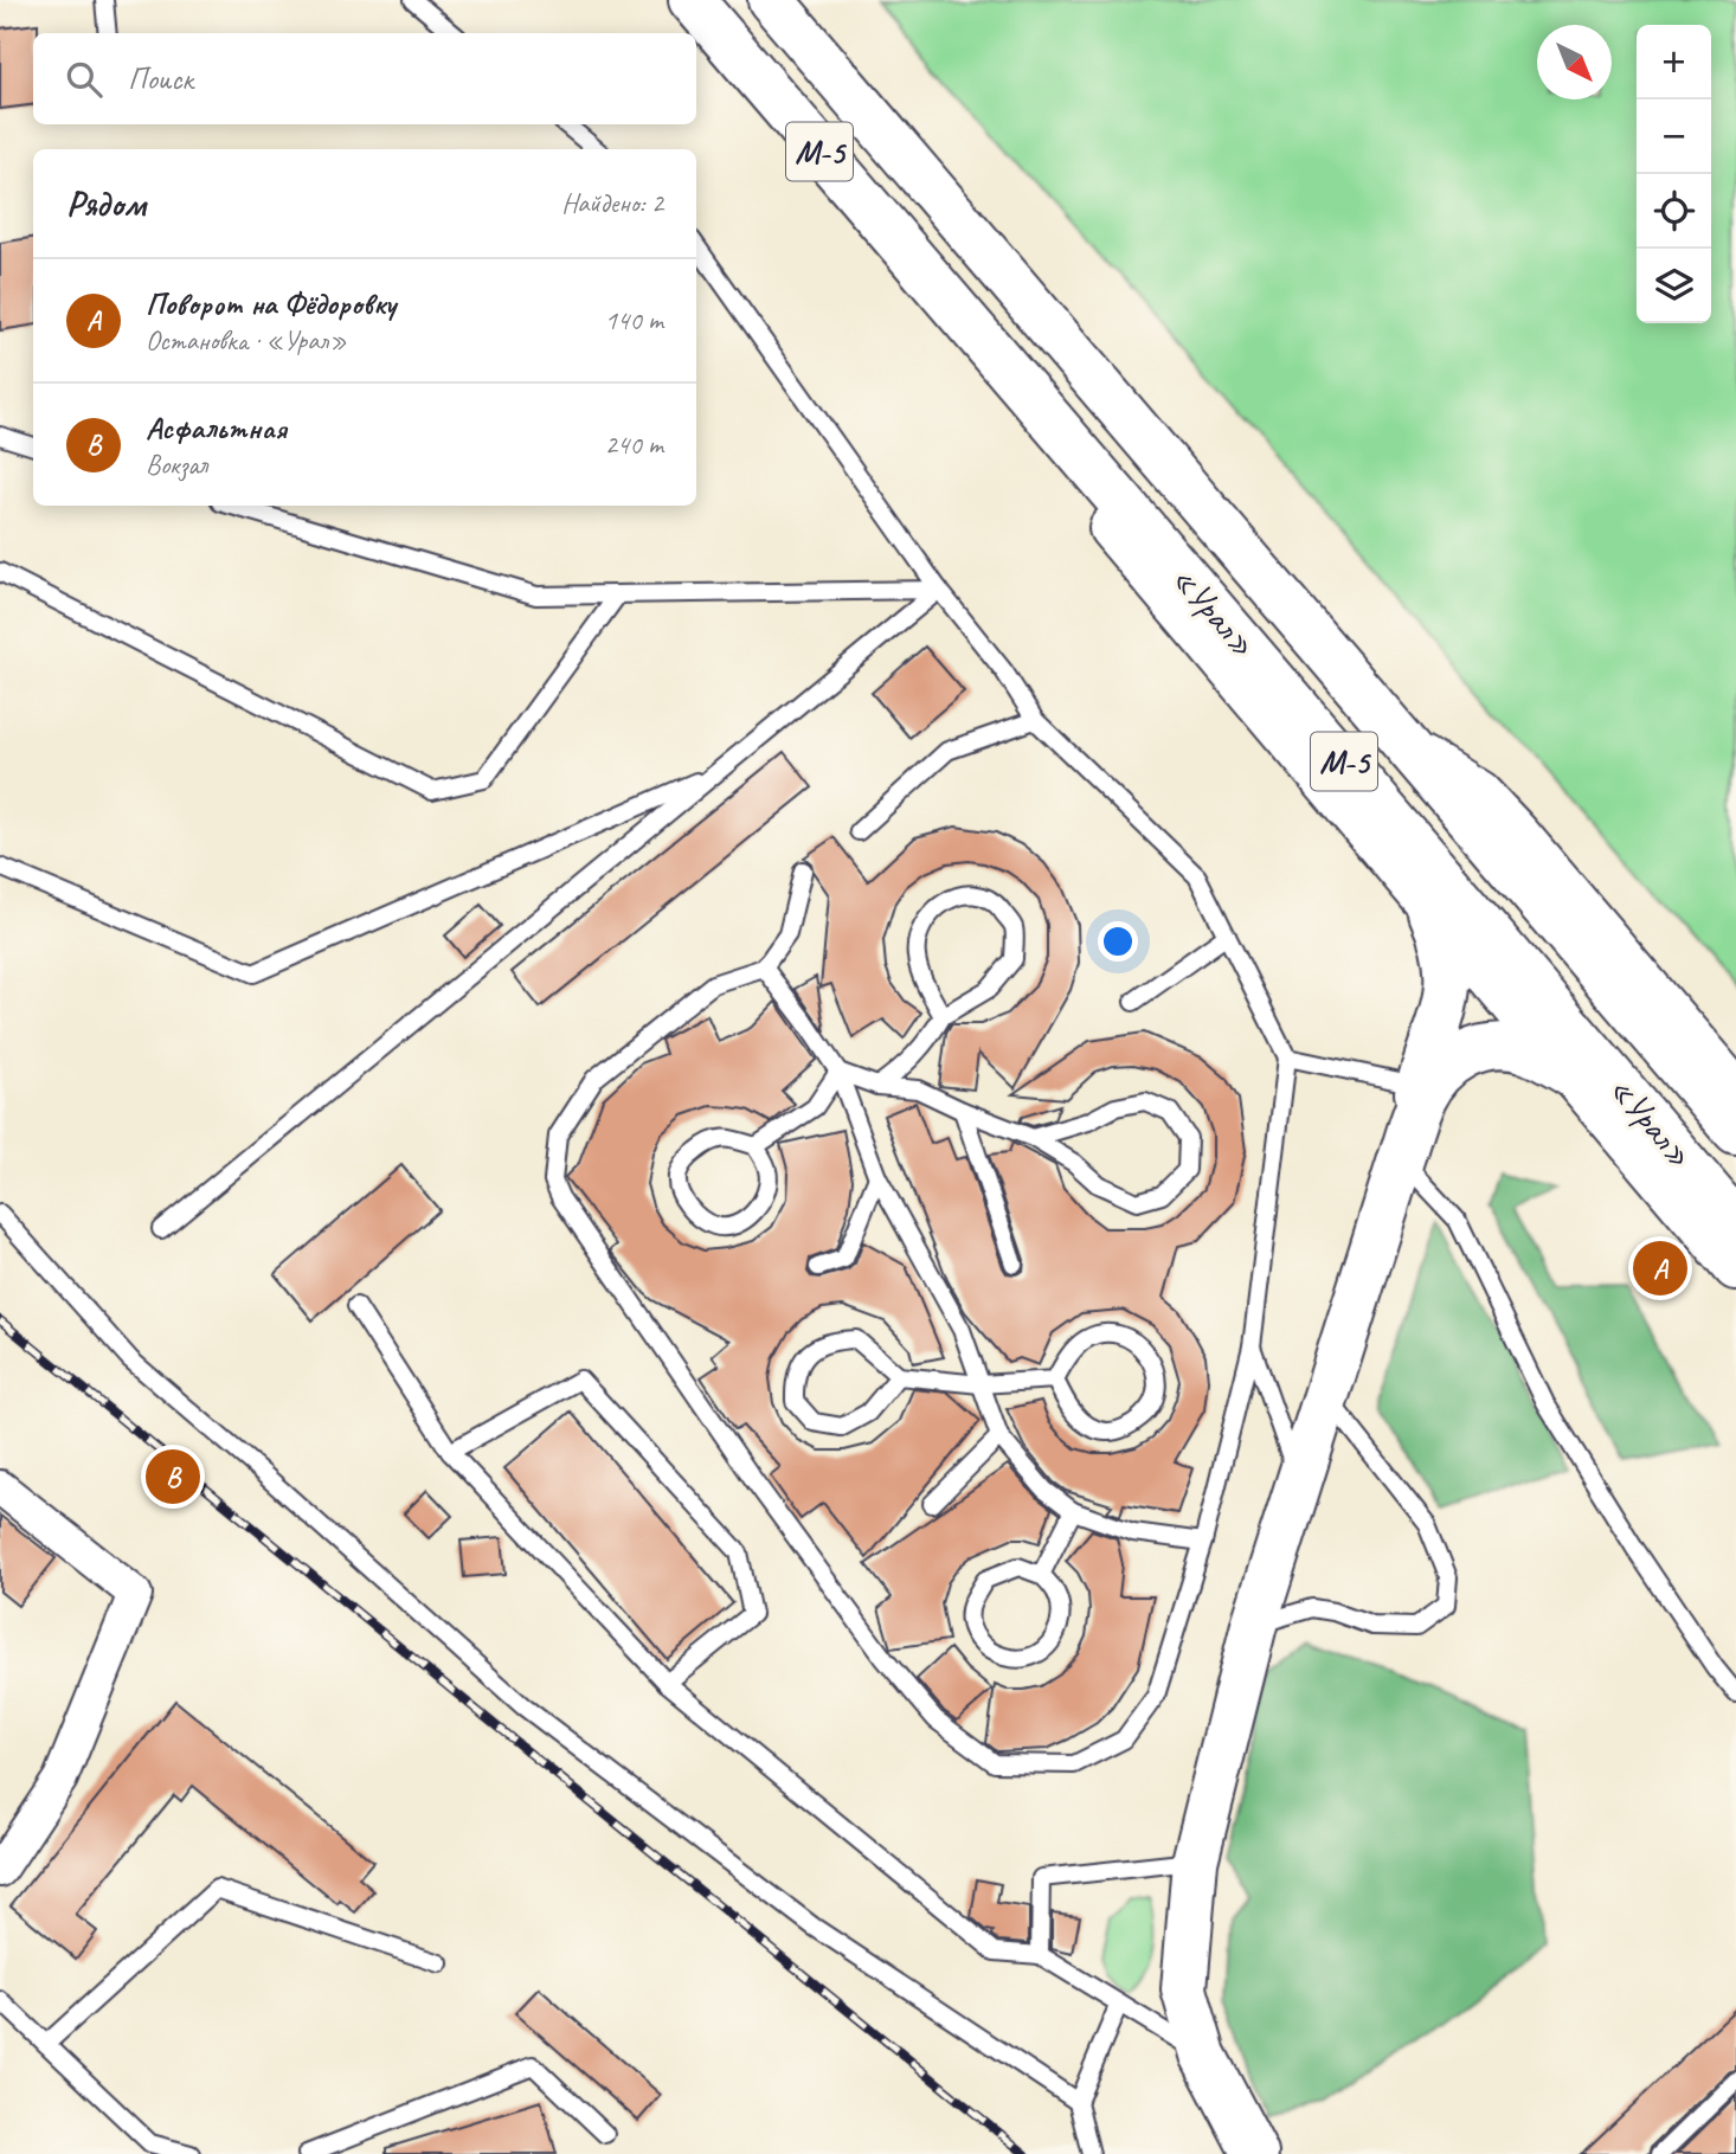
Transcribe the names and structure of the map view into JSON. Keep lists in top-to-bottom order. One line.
{"streets":{"street":["М-5","«Урал»"]},"north":"bottom right","page":{"map_buttons":["+","−"],"search":"Поиск","heading":["Рядом","Найдено: 2"],"list":[{"mark":"A","name":"Поворот на Фёдоровку","note":"Остановка · «Урал»","value":"140 m"},{"mark":"B","name":"Асфальтная","note":"Вокзал","value":"240 m"}],"pins":["A","B"]}}
